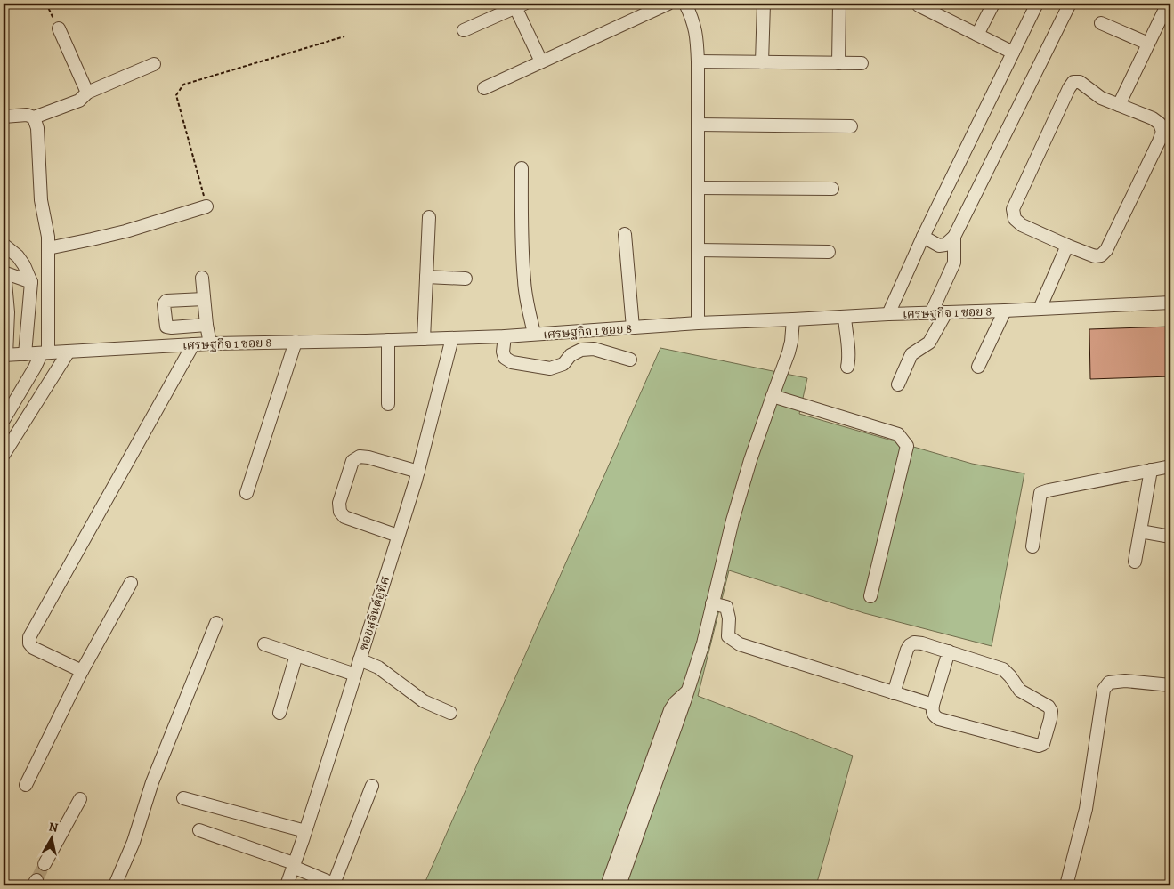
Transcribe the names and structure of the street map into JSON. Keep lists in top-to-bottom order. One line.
{"streets":{"street":["เศรษฐกิจ 1 ซอย 8","ซอยสุจินต์อุทิศ"]},"crossings":[["เศรษฐกิจ 1 ซอย 8","ซอยสุจินต์อุทิศ"]],"north":"top"}
